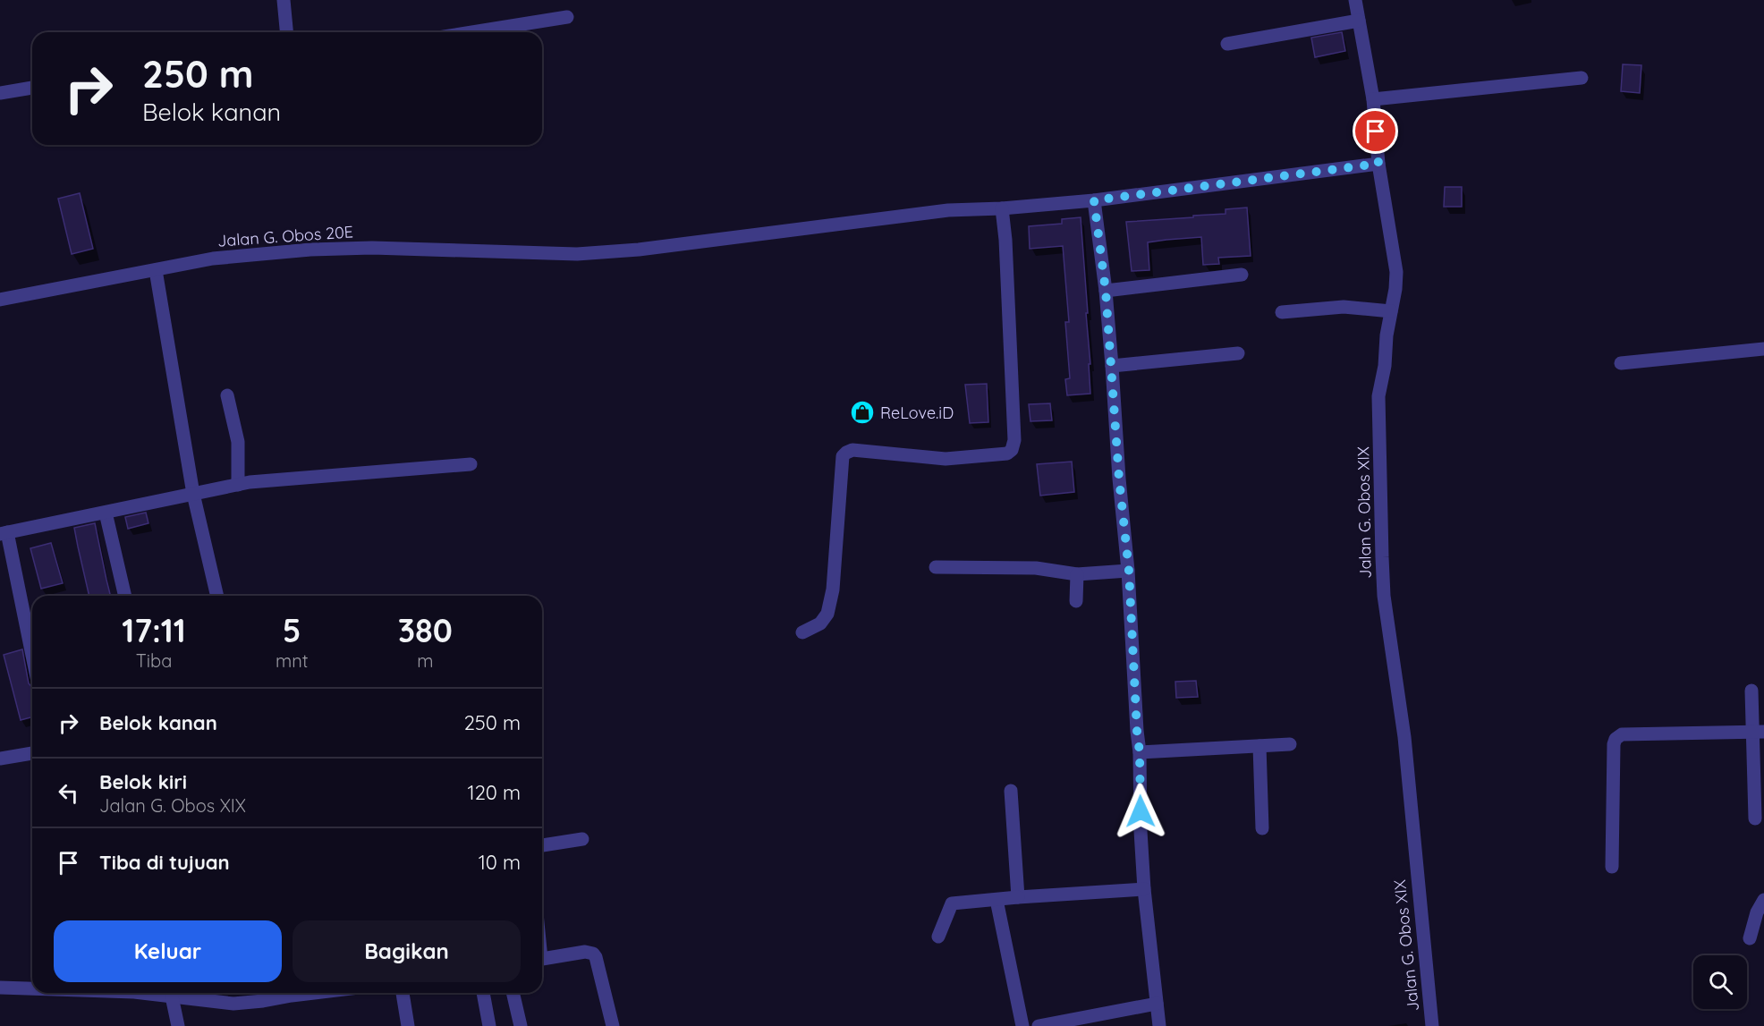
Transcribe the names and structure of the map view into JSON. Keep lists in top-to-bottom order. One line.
{"streets":{"street":["Jalan G. Obos 20E","Jalan G. Obos XIX"]},"crossings":[["Jalan G. Obos 20E","Jalan G. Obos XIX"]],"places":{"shop":["ReLove.iD"]},"page":{"turn":["250 m","Belok kanan"],"eta":["17:11","Tiba","5","mnt","380","m"],"list":[{"name":"Belok kanan","value":"250 m"},{"name":"Belok kiri","note":"Jalan G. Obos XIX","value":"120 m"},{"name":"Tiba di tujuan","value":"10 m"}],"buttons":["Keluar","Bagikan"]}}
